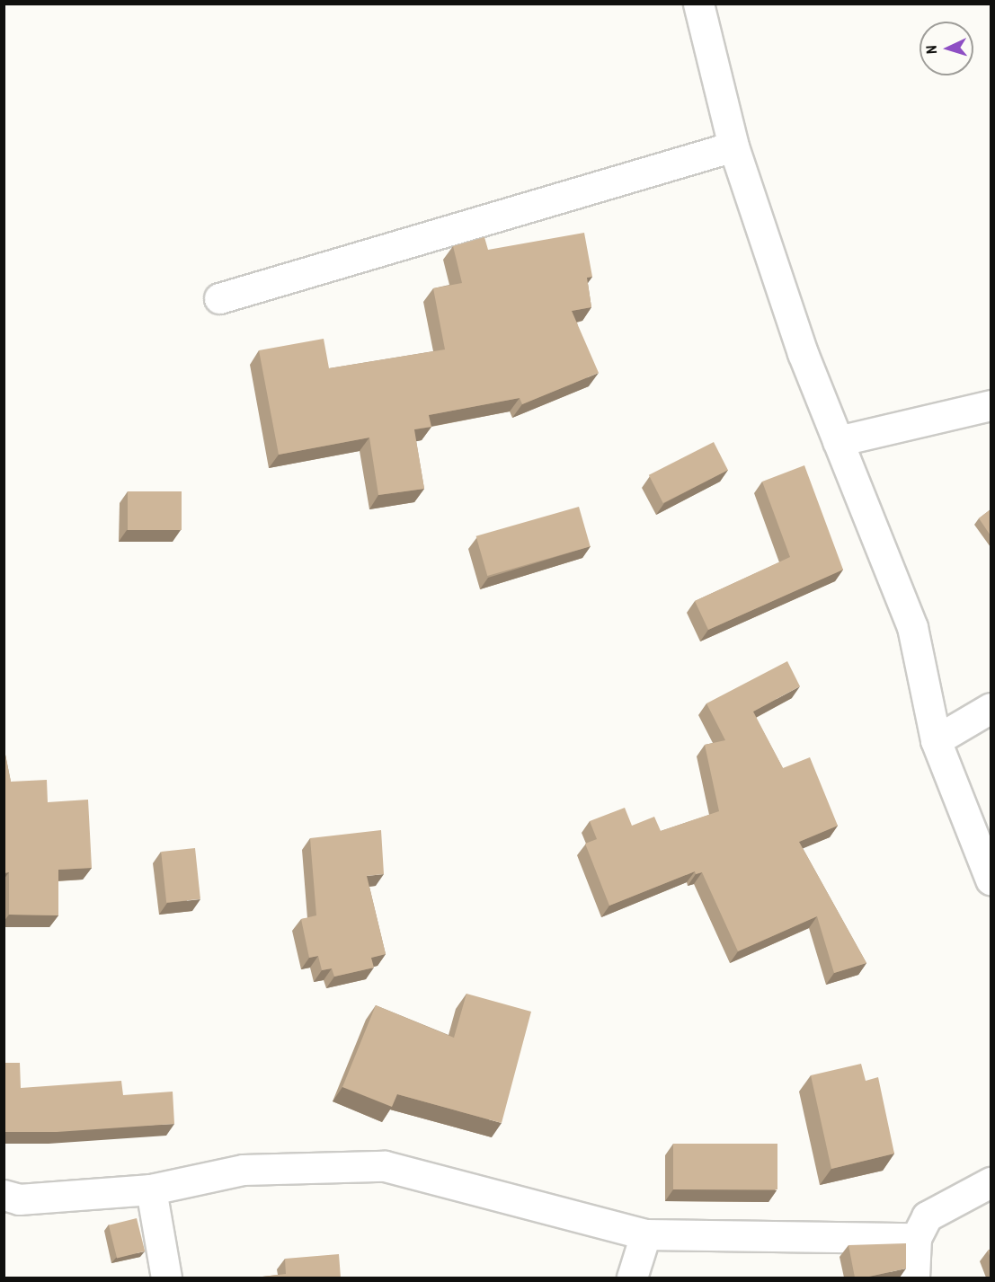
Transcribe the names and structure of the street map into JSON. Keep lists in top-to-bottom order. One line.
{"north":"left"}
